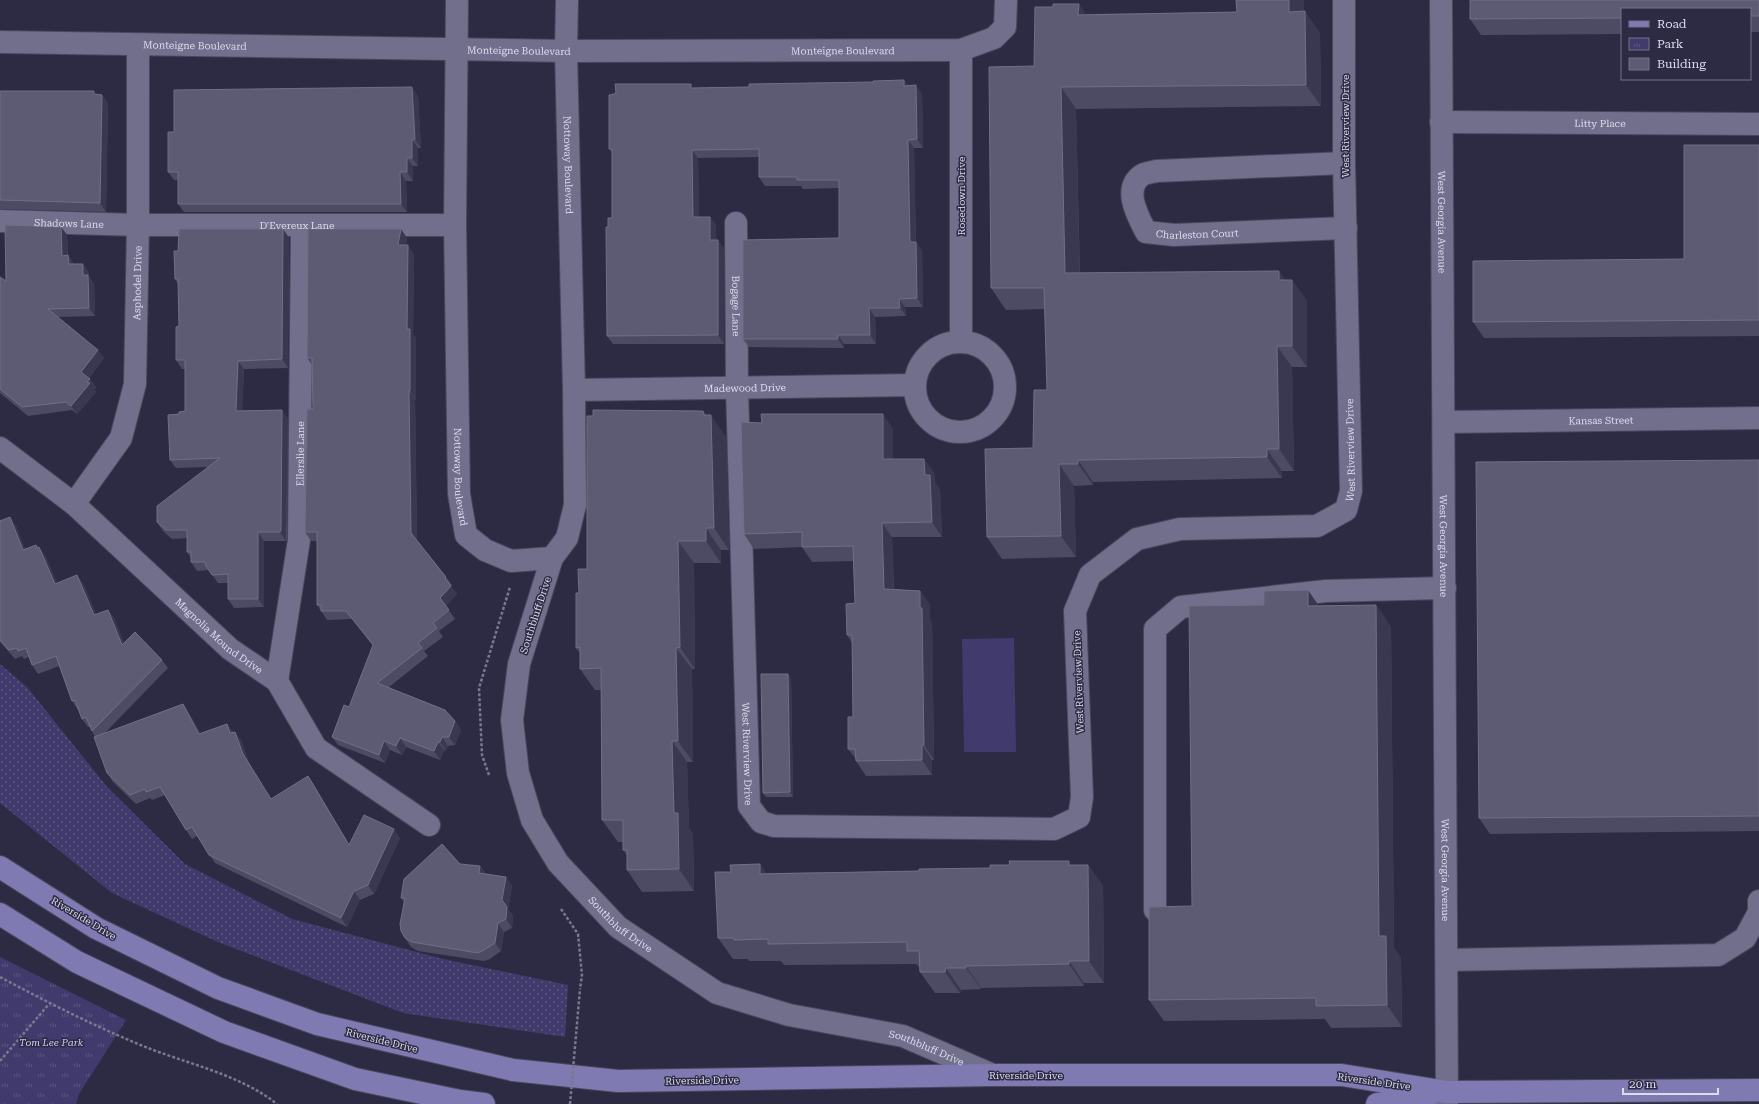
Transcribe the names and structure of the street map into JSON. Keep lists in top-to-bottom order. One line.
{"streets":{"main road":["Riverside Drive"],"street":["Monteigne Boulevard","Litty Place","West Riverview Drive","Nottoway Boulevard","Rosedown Drive","West Georgia Avenue","Shadows Lane","D'Evereux Lane","Charleston Court","Asphodel Drive","Bogage Lane","Madewood Drive","Kansas Street","Ellerslie Lane","Southbluff Drive","Magnolia Mound Drive"]},"crossings":[["Monteigne Boulevard","Nottoway Boulevard"],["Monteigne Boulevard","Rosedown Drive"],["Monteigne Boulevard","Asphodel Drive"],["Litty Place","West Georgia Avenue"],["West Riverview Drive","Charleston Court"],["West Riverview Drive","Bogage Lane"],["West Riverview Drive","Madewood Drive"],["Nottoway Boulevard","D'Evereux Lane"],["Nottoway Boulevard","Madewood Drive"],["Nottoway Boulevard","Southbluff Drive"],["Rosedown Drive","Madewood Drive"],["West Georgia Avenue","Kansas Street"],["West Georgia Avenue","Riverside Drive"],["Shadows Lane","D'Evereux Lane"],["Shadows Lane","Asphodel Drive"],["D'Evereux Lane","Asphodel Drive"],["D'Evereux Lane","Ellerslie Lane"],["Asphodel Drive","Magnolia Mound Drive"],["Bogage Lane","Madewood Drive"],["Ellerslie Lane","Magnolia Mound Drive"],["Southbluff Drive","Riverside Drive"]],"parks":["Tom Lee Park"],"legend":["Road","Park","Building"],"scale_bar":"20 m"}
